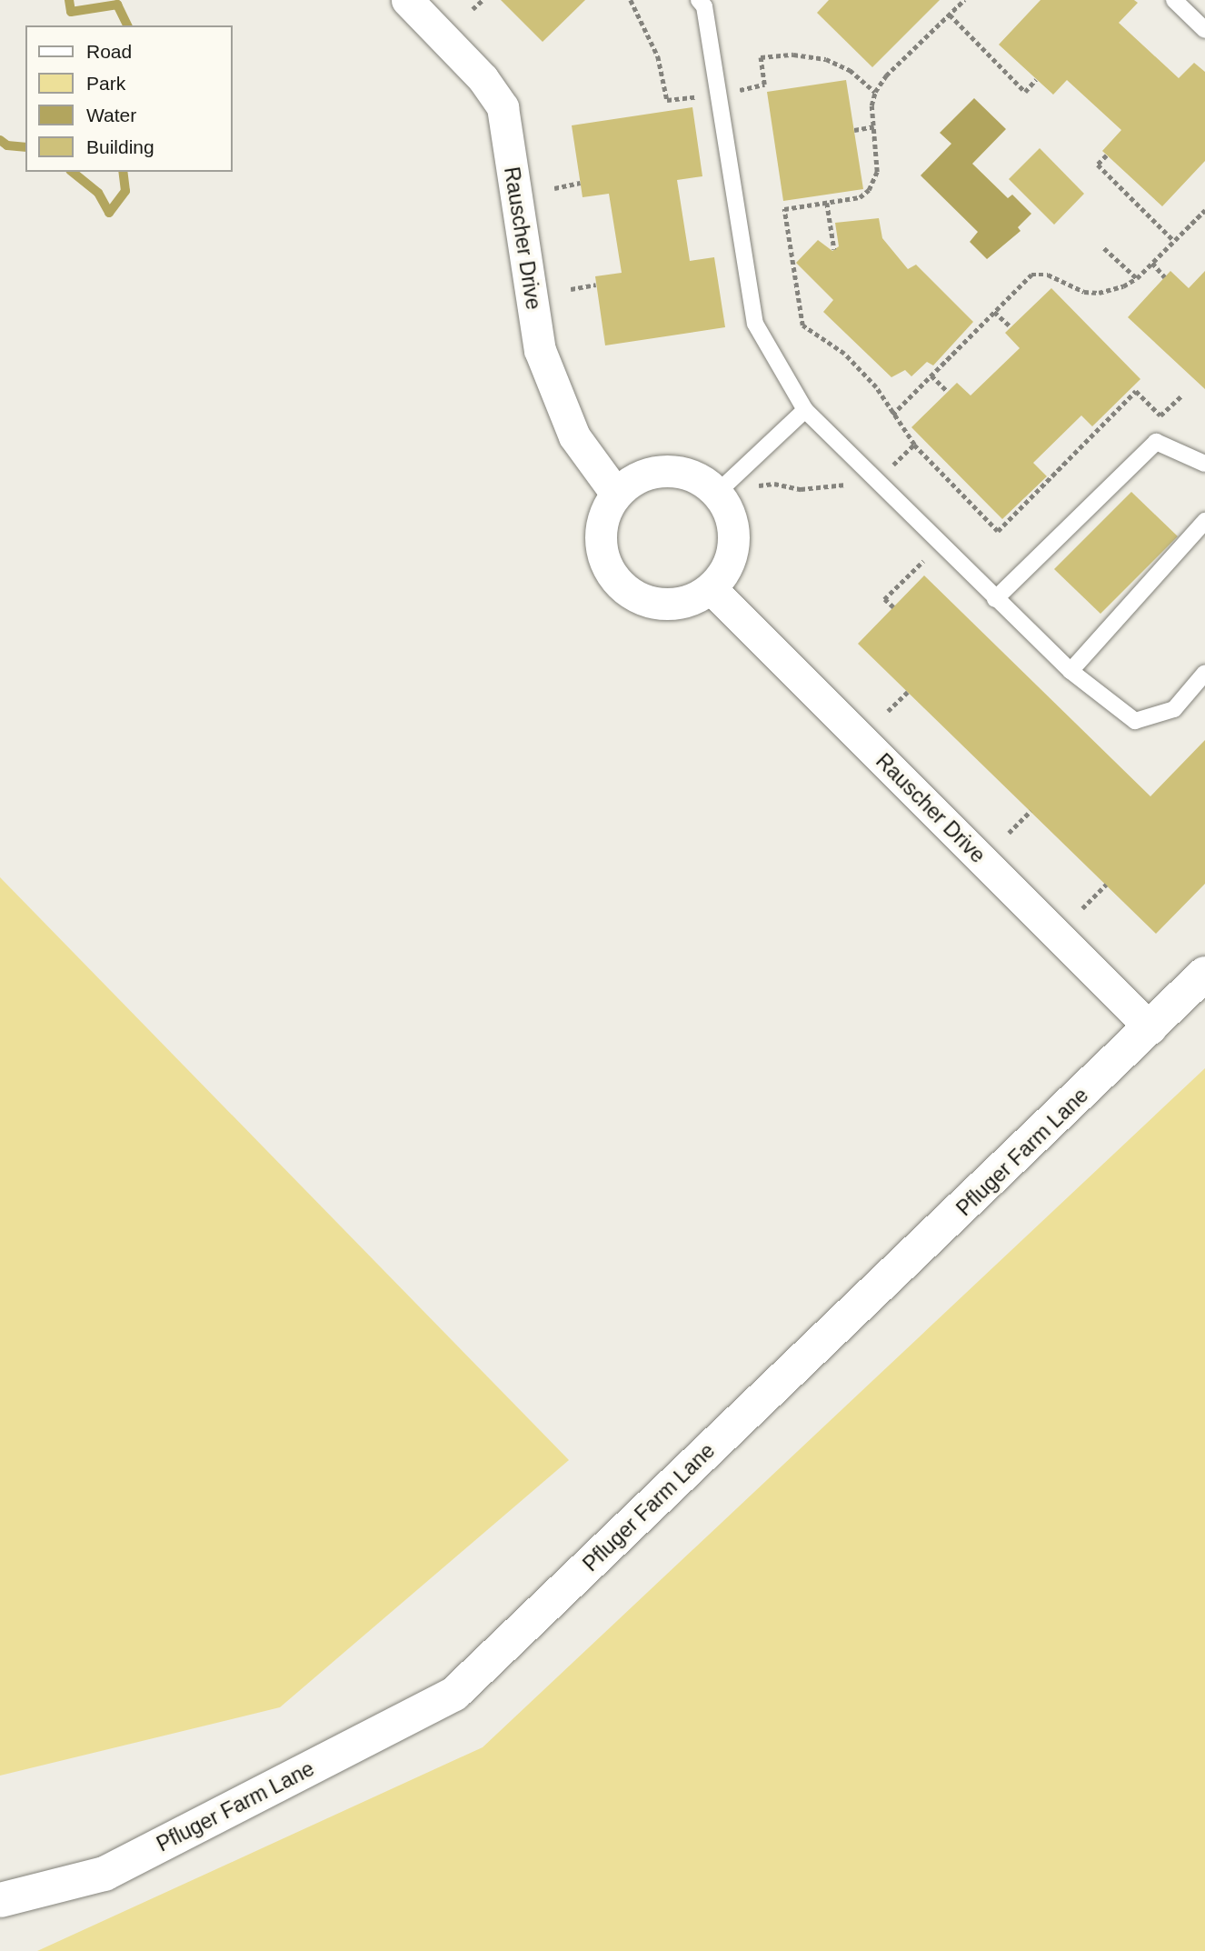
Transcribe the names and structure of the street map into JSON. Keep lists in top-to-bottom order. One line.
{"streets":{"street":["Rauscher Drive","Pfluger Farm Lane"]},"crossings":[["Rauscher Drive","Pfluger Farm Lane"]],"legend":["Road","Park","Water","Building"]}
